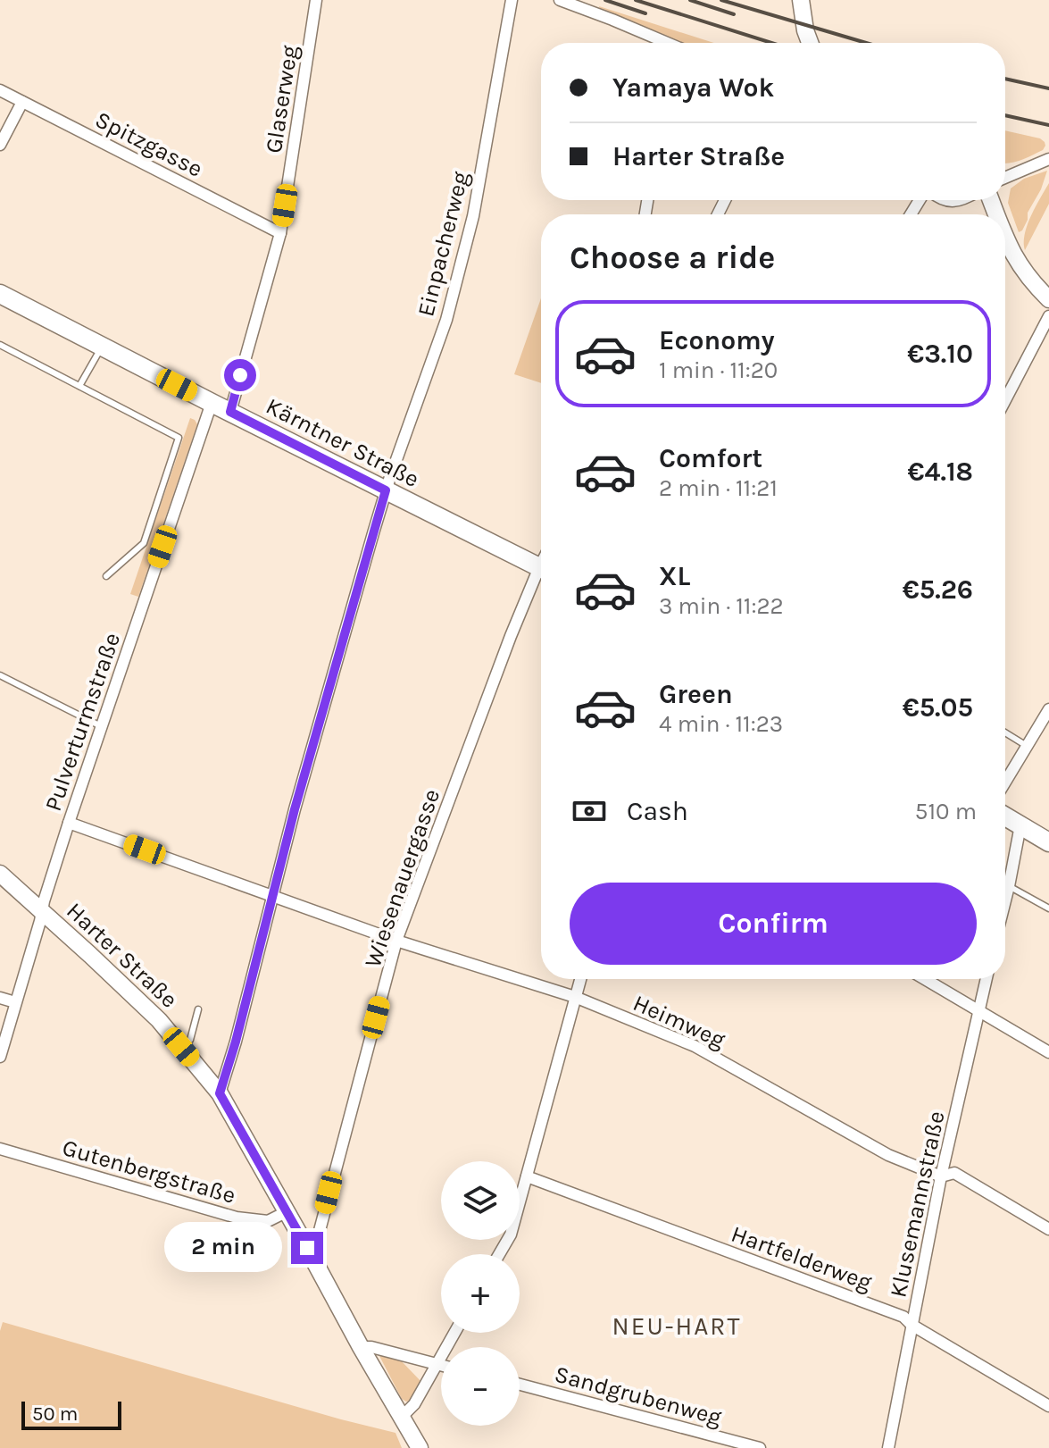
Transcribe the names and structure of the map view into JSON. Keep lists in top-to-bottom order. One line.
{"streets":{"main road":["Kärntner Straße","Harter Straße"],"street":["Glaserweg","Spitzgasse","Einpacherweg","Pulverturmstraße","Wiesenauergasse","Heimweg","Gutenbergstraße","Klusemannstraße","Hartfelderweg","Sandgrubenweg"]},"crossings":[["Glaserweg","Spitzgasse"],["Glaserweg","Kärntner Straße"],["Einpacherweg","Kärntner Straße"],["Einpacherweg","Harter Straße"],["Einpacherweg","Heimweg"],["Kärntner Straße","Pulverturmstraße"],["Pulverturmstraße","Harter Straße"],["Pulverturmstraße","Heimweg"],["Wiesenauergasse","Harter Straße"],["Wiesenauergasse","Heimweg"],["Harter Straße","Gutenbergstraße"],["Heimweg","Klusemannstraße"],["Klusemannstraße","Hartfelderweg"]],"districts":["NEU-HART"],"scale_bar":"50 m","page":{"banner":["Yamaya Wok","Harter Straße"],"heading":"Choose a ride","list":[{"name":"Economy","note":"1 min · 11:20","value":"€3.10"},{"name":"Comfort","note":"2 min · 11:21","value":"€4.18"},{"name":"XL","note":"3 min · 11:22","value":"€5.26"},{"name":"Green","note":"4 min · 11:23","value":"€5.05"}],"pay":["Cash","510 m"],"buttons":"Confirm","map_buttons":["+","−"],"bubble":"2 min","scale":"50 m"}}
